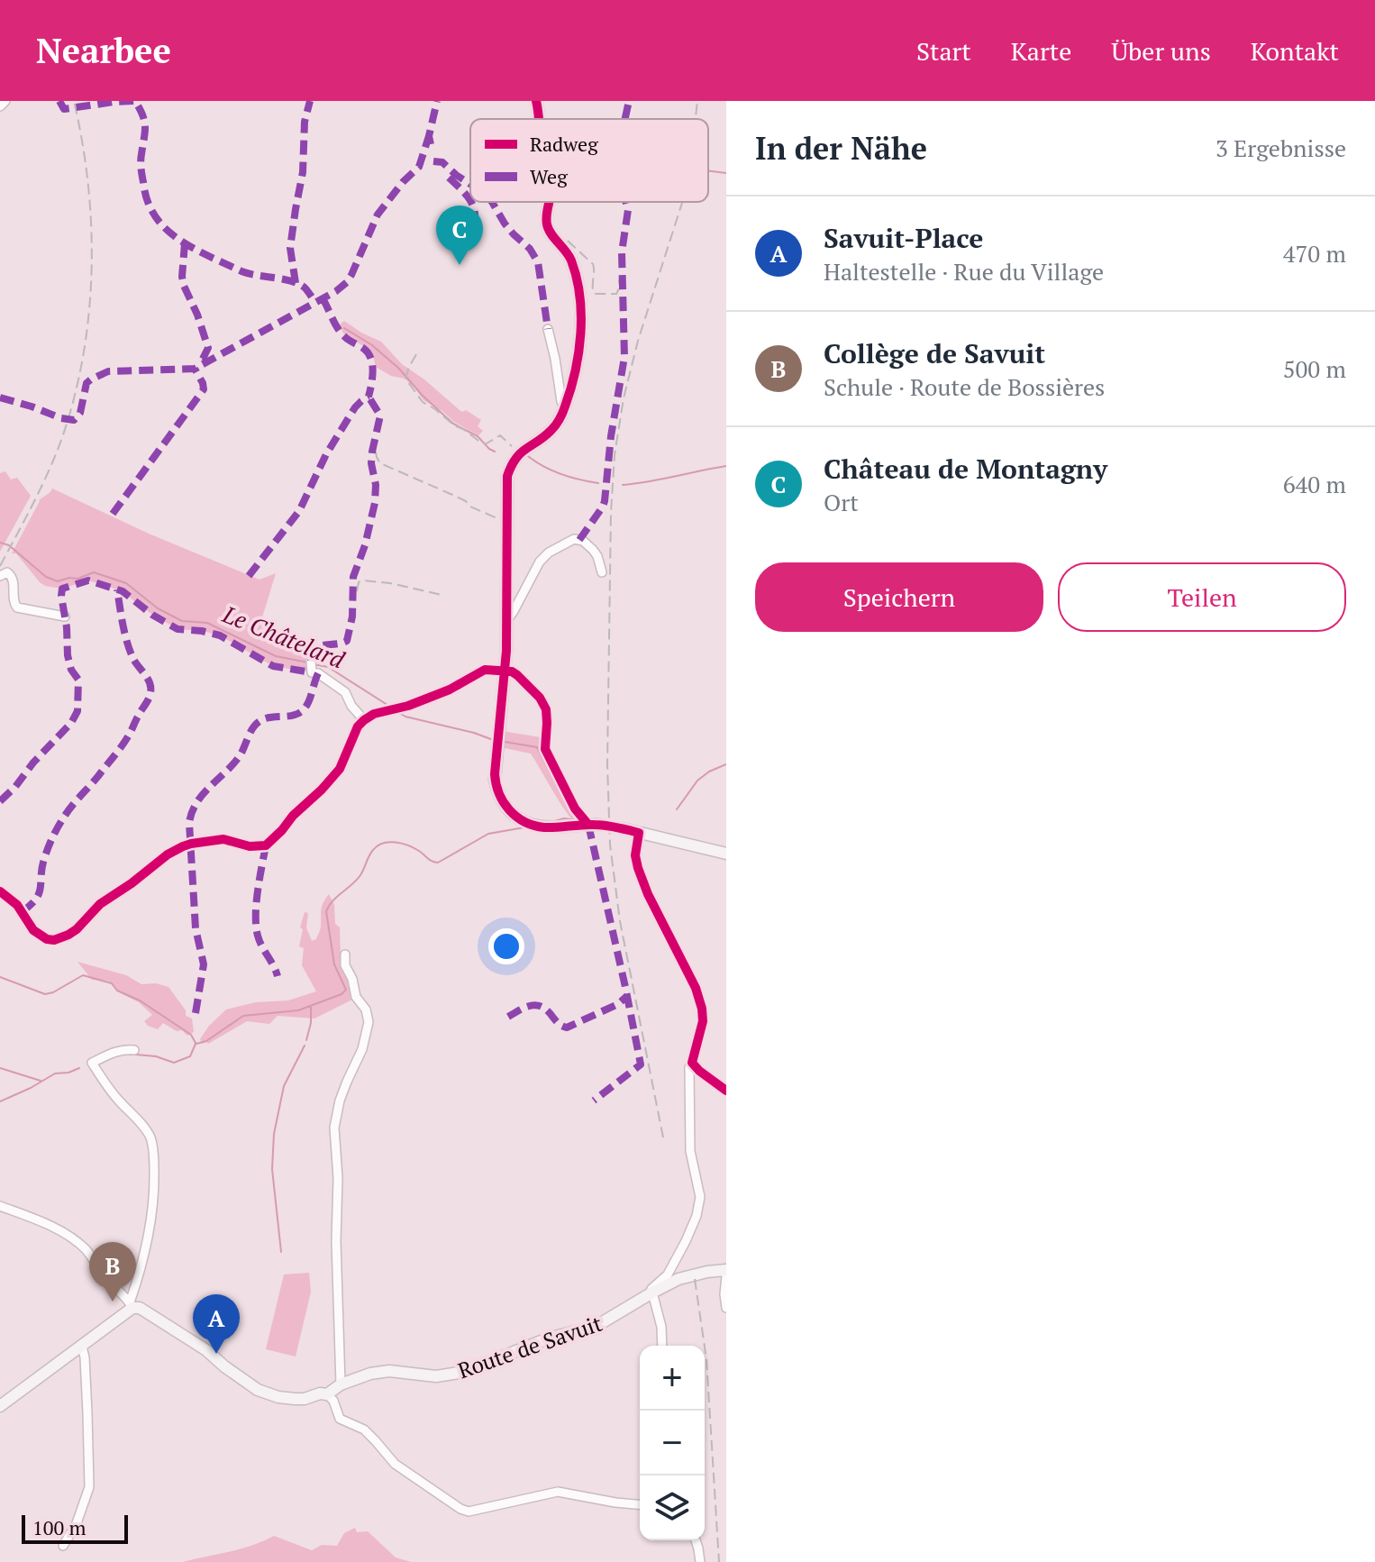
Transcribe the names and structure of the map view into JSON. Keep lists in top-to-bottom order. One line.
{"streets":{"street":["Route de Savuit"]},"water":["Le Châtelard"],"legend":["Radweg","Weg"],"scale_bar":"100 m","page":{"header":"Nearbee","nav":["Start","Karte","Über uns","Kontakt"],"heading":["In der Nähe","3 Ergebnisse"],"list":[{"mark":"A","name":"Savuit-Place","note":"Haltestelle · Rue du Village","value":"470 m"},{"mark":"B","name":"Collège de Savuit","note":"Schule · Route de Bossières","value":"500 m"},{"mark":"C","name":"Château de Montagny","note":"Ort","value":"640 m"}],"pins":["C","B","A"],"buttons":["Speichern","Teilen"],"map_buttons":["+","−"],"scale":"100 m"}}
